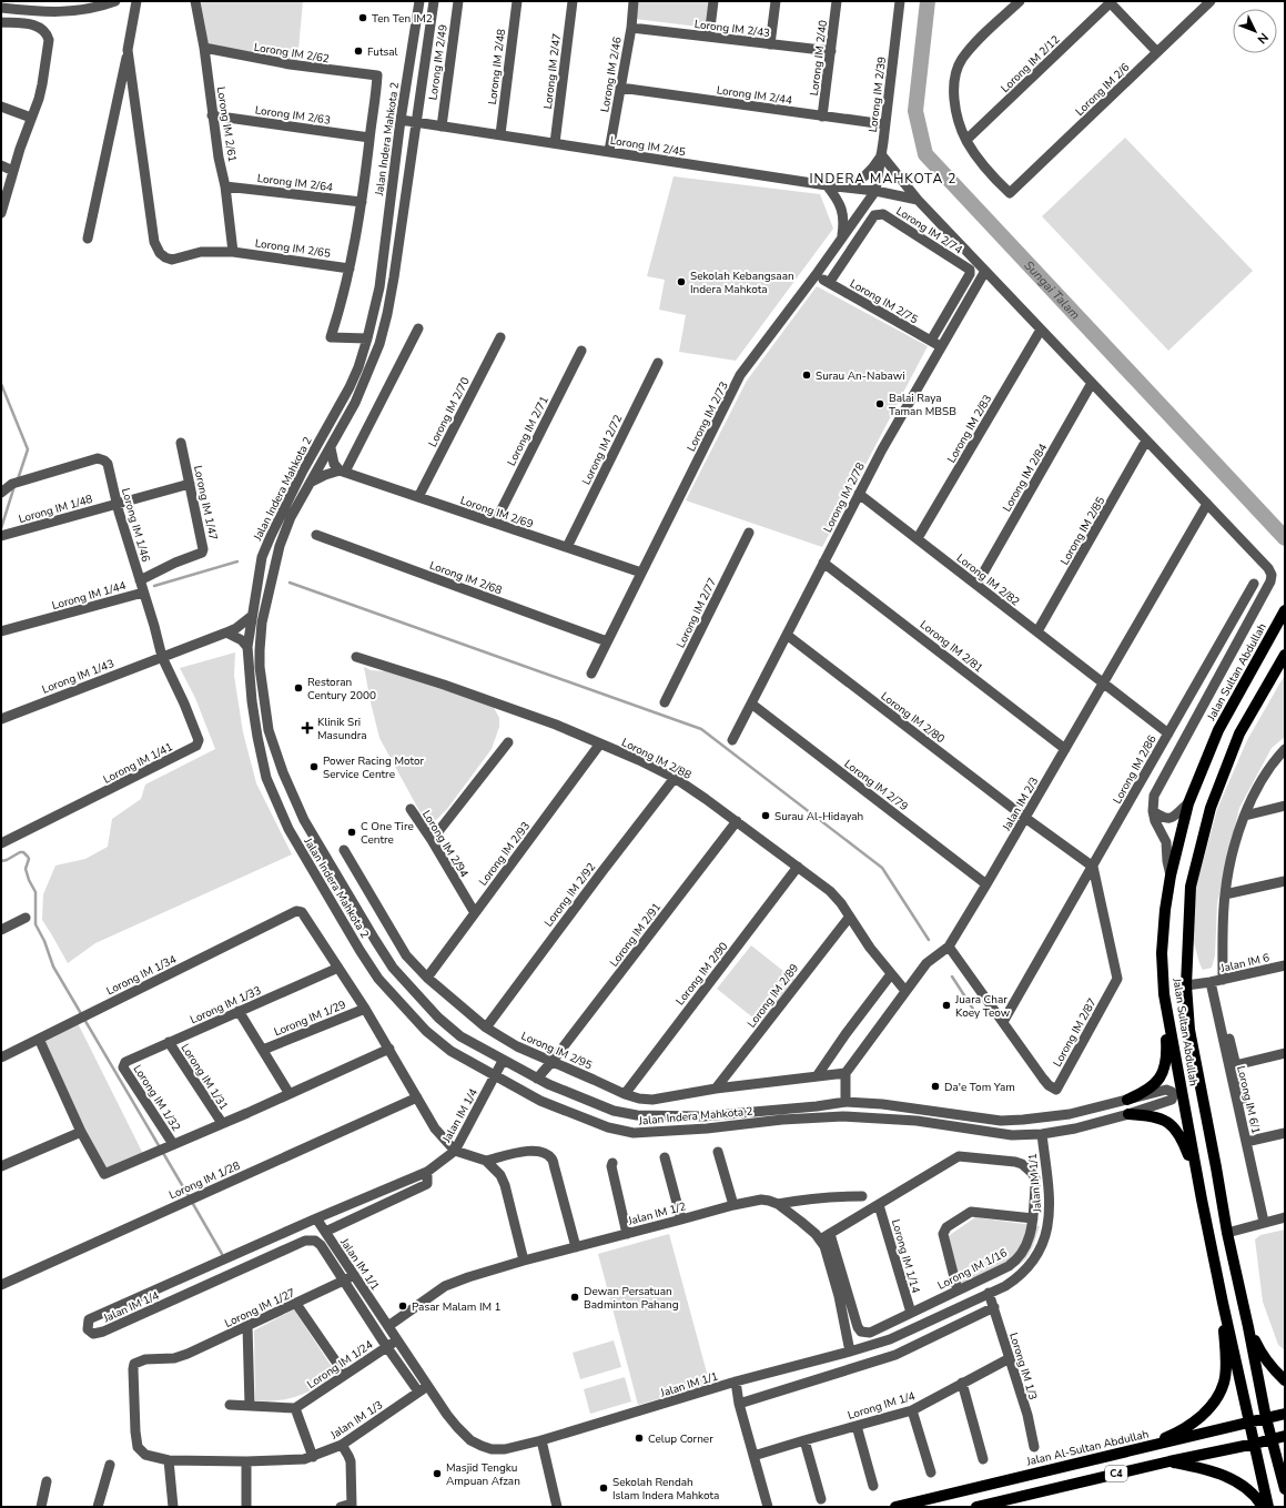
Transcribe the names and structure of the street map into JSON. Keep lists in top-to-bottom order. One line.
{"streets":{"main road":["Jalan Sultan Abdullah","Jalan Al-Sultan Abdullah","C4"],"street":["Lorong IM 2/43","Lorong IM 2/62","Lorong IM 2/40","Lorong IM 2/49","Lorong IM 2/12","Lorong IM 2/48","Lorong IM 2/47","Lorong IM 2/46","Lorong IM 2/6","Lorong IM 2/44","Lorong IM 2/39","Lorong IM 2/63","Lorong IM 2/61","Jalan Indera Mahkota 2","Lorong IM 2/45","Lorong IM 2/64","Lorong IM 2/74","Lorong IM 2/65","Lorong IM 2/75","Lorong IM 2/70","Lorong IM 2/73","Lorong IM 2/83","Lorong IM 2/71","Lorong IM 2/72","Lorong IM 2/84","Lorong IM 2/78","Lorong IM 1/47","Lorong IM 1/48","Lorong IM 2/69","Lorong IM 1/46","Lorong IM 2/85","Lorong IM 2/68","Lorong IM 2/82","Lorong IM 1/44","Lorong IM 2/77","Lorong IM 2/81","Lorong IM 1/43","Lorong IM 2/80","Lorong IM 2/88","Lorong IM 1/41","Lorong IM 2/86","Lorong IM 2/79","Jalan IM 2/3","Lorong IM 2/94","Lorong IM 2/93","Lorong IM 2/92","Lorong IM 2/91","Jalan IM 6","Lorong IM 2/90","Lorong IM 1/34","Lorong IM 2/89","Lorong IM 1/33","Lorong IM 1/29","Lorong IM 2/87","Lorong IM 2/95","Lorong IM 1/31","Lorong IM 1/32","Lorong IM 6/1","Jalan IM 1/4","Lorong IM 1/28","Jalan IM 1/1","Jalan IM 1/2","Lorong IM 1/14","Lorong IM 1/16","Lorong IM 1/27","Lorong IM 1/24","Lorong IM 1/3","Lorong IM 1/4","Jalan IM 1/3"]},"crossings":[["Lorong IM 2/43","Lorong IM 2/40"],["Lorong IM 2/43","Lorong IM 2/46"],["Lorong IM 2/62","Lorong IM 2/63"],["Lorong IM 2/62","Lorong IM 2/61"],["Lorong IM 2/40","Lorong IM 2/44"],["Lorong IM 2/49","Lorong IM 2/45"],["Lorong IM 2/12","Lorong IM 2/6"],["Lorong IM 2/48","Lorong IM 2/45"],["Lorong IM 2/47","Lorong IM 2/45"],["Lorong IM 2/46","Lorong IM 2/44"],["Lorong IM 2/46","Lorong IM 2/45"],["Lorong IM 2/44","Lorong IM 2/39"],["Lorong IM 2/39","Lorong IM 2/45"],["Lorong IM 2/39","Lorong IM 2/73"],["Lorong IM 2/63","Lorong IM 2/61"],["Lorong IM 2/61","Lorong IM 2/64"],["Lorong IM 2/61","Lorong IM 2/65"],["Jalan Indera Mahkota 2","Lorong IM 2/45"],["Jalan Indera Mahkota 2","Lorong IM 1/43"],["Jalan Indera Mahkota 2","Lorong IM 2/91"],["Jalan Indera Mahkota 2","Jalan IM 1/4"],["Jalan Indera Mahkota 2","Jalan IM 1/1"],["Lorong IM 2/45","Lorong IM 2/73"],["Lorong IM 2/74","Lorong IM 2/75"],["Lorong IM 2/75","Lorong IM 2/73"],["Lorong IM 2/75","Lorong IM 2/78"],["Lorong IM 2/70","Lorong IM 2/69"],["Lorong IM 2/73","Lorong IM 2/69"],["Lorong IM 2/73","Lorong IM 2/68"],["Lorong IM 2/83","Lorong IM 2/82"],["Lorong IM 2/71","Lorong IM 2/69"],["Lorong IM 2/72","Lorong IM 2/69"],["Lorong IM 2/84","Lorong IM 2/82"],["Lorong IM 2/78","Lorong IM 2/82"],["Lorong IM 2/78","Lorong IM 2/81"],["Lorong IM 2/78","Lorong IM 2/80"],["Lorong IM 2/78","Lorong IM 2/79"],["Lorong IM 1/47","Lorong IM 1/48"],["Lorong IM 1/47","Lorong IM 1/46"],["Lorong IM 1/48","Lorong IM 1/46"],["Lorong IM 1/46","Lorong IM 1/44"],["Lorong IM 2/85","Lorong IM 2/82"],["Lorong IM 2/82","Lorong IM 2/86"],["Lorong IM 2/82","Jalan IM 2/3"],["Lorong IM 1/44","Lorong IM 1/43"],["Lorong IM 1/44","Lorong IM 1/41"],["Lorong IM 2/81","Jalan IM 2/3"],["Jalan Sultan Abdullah","Jalan IM 6"],["Jalan Sultan Abdullah","Jalan Al-Sultan Abdullah"],["Jalan Sultan Abdullah","C4"],["Lorong IM 1/43","Lorong IM 1/41"],["Lorong IM 2/80","Lorong IM 2/86"],["Lorong IM 2/80","Jalan IM 2/3"],["Lorong IM 2/80","Lorong IM 2/87"],["Lorong IM 2/88","Jalan IM 2/3"],["Lorong IM 2/88","Lorong IM 2/93"],["Lorong IM 2/88","Lorong IM 2/92"],["Lorong IM 2/88","Lorong IM 2/91"],["Lorong IM 2/88","Lorong IM 2/90"],["Lorong IM 2/88","Lorong IM 2/89"],["Lorong IM 2/86","Lorong IM 2/87"],["Lorong IM 2/79","Jalan IM 2/3"],["Jalan IM 2/3","Lorong IM 2/95"],["Lorong IM 2/94","Lorong IM 2/93"],["Lorong IM 2/93","Lorong IM 2/95"],["Lorong IM 2/92","Lorong IM 2/95"],["Lorong IM 2/91","Lorong IM 2/95"],["Jalan IM 6","Lorong IM 6/1"],["Lorong IM 2/90","Lorong IM 2/95"],["Lorong IM 1/34","Lorong IM 1/33"],["Lorong IM 2/89","Lorong IM 2/95"],["Lorong IM 1/33","Lorong IM 1/31"],["Lorong IM 1/33","Lorong IM 1/32"],["Jalan IM 1/4","Jalan IM 1/1"],["Jalan IM 1/4","Lorong IM 1/27"],["Jalan IM 1/4","Lorong IM 1/24"],["Jalan IM 1/4","Jalan IM 1/3"],["Jalan IM 1/1","Jalan IM 1/2"],["Jalan IM 1/1","Lorong IM 1/27"],["Jalan IM 1/1","Lorong IM 1/24"],["Jalan IM 1/1","Lorong IM 1/3"],["Jalan IM 1/1","Jalan IM 1/3"],["Jalan IM 1/2","Lorong IM 1/16"],["Lorong IM 1/14","Lorong IM 1/16"],["Lorong IM 1/27","Jalan IM 1/3"],["Lorong IM 1/3","Lorong IM 1/4"]],"districts":["INDERA MAHKOTA 2"],"water":["Sungai Talam"],"places":{"other":["Ten Ten IM2","Futsal","Sekolah Kebangsaan Indera Mahkota","Surau An-Nabawi","Balai Raya Taman MBSB","Restoran Century 2000","Power Racing Motor Service Centre","Surau Al-Hidayah","C One Tire Centre","Juara Char Koey Teow","Da'e Tom Yam","Dewan Persatuan Badminton Pahang","Pasar Malam IM 1","Celup Corner","Masjid Tengku Ampuan Afzan","Sekolah Rendah Islam Indera Mahkota"],"health":["Klinik Sri Masundra"]},"north":"bottom right"}
